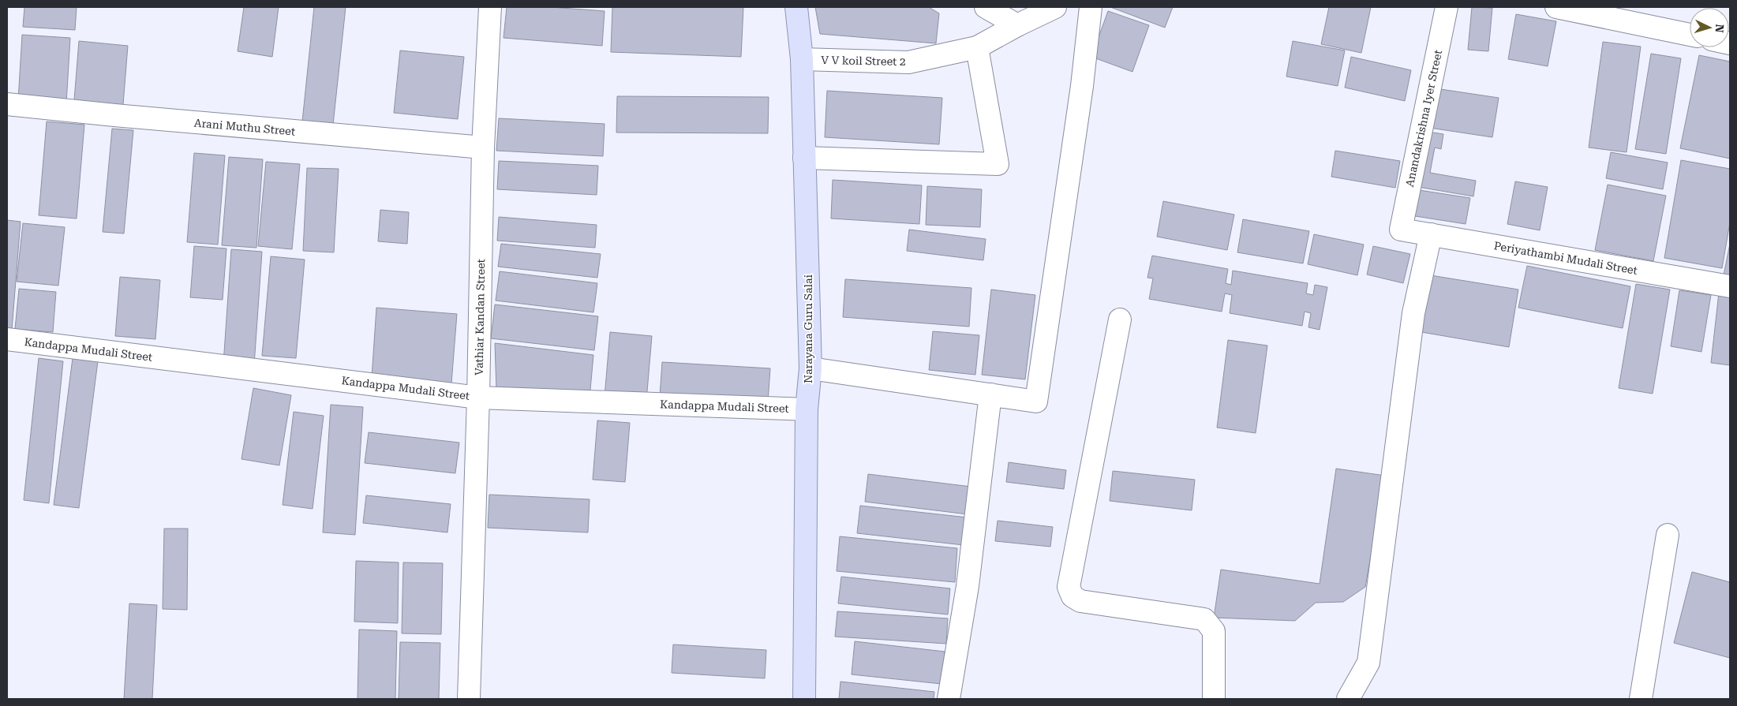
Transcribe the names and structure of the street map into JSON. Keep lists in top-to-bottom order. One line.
{"streets":{"main road":["Narayana Guru Salai"],"street":["V V koil Street 2","Anandakrishna Iyer Street","Arani Muthu Street","Periyathambi Mudali Street","Vathiar Kandan Street","Kandappa Mudali Street"]},"crossings":[["V V koil Street 2","Narayana Guru Salai"],["Anandakrishna Iyer Street","Periyathambi Mudali Street"],["Arani Muthu Street","Vathiar Kandan Street"],["Vathiar Kandan Street","Kandappa Mudali Street"],["Narayana Guru Salai","Kandappa Mudali Street"]],"north":"right"}
